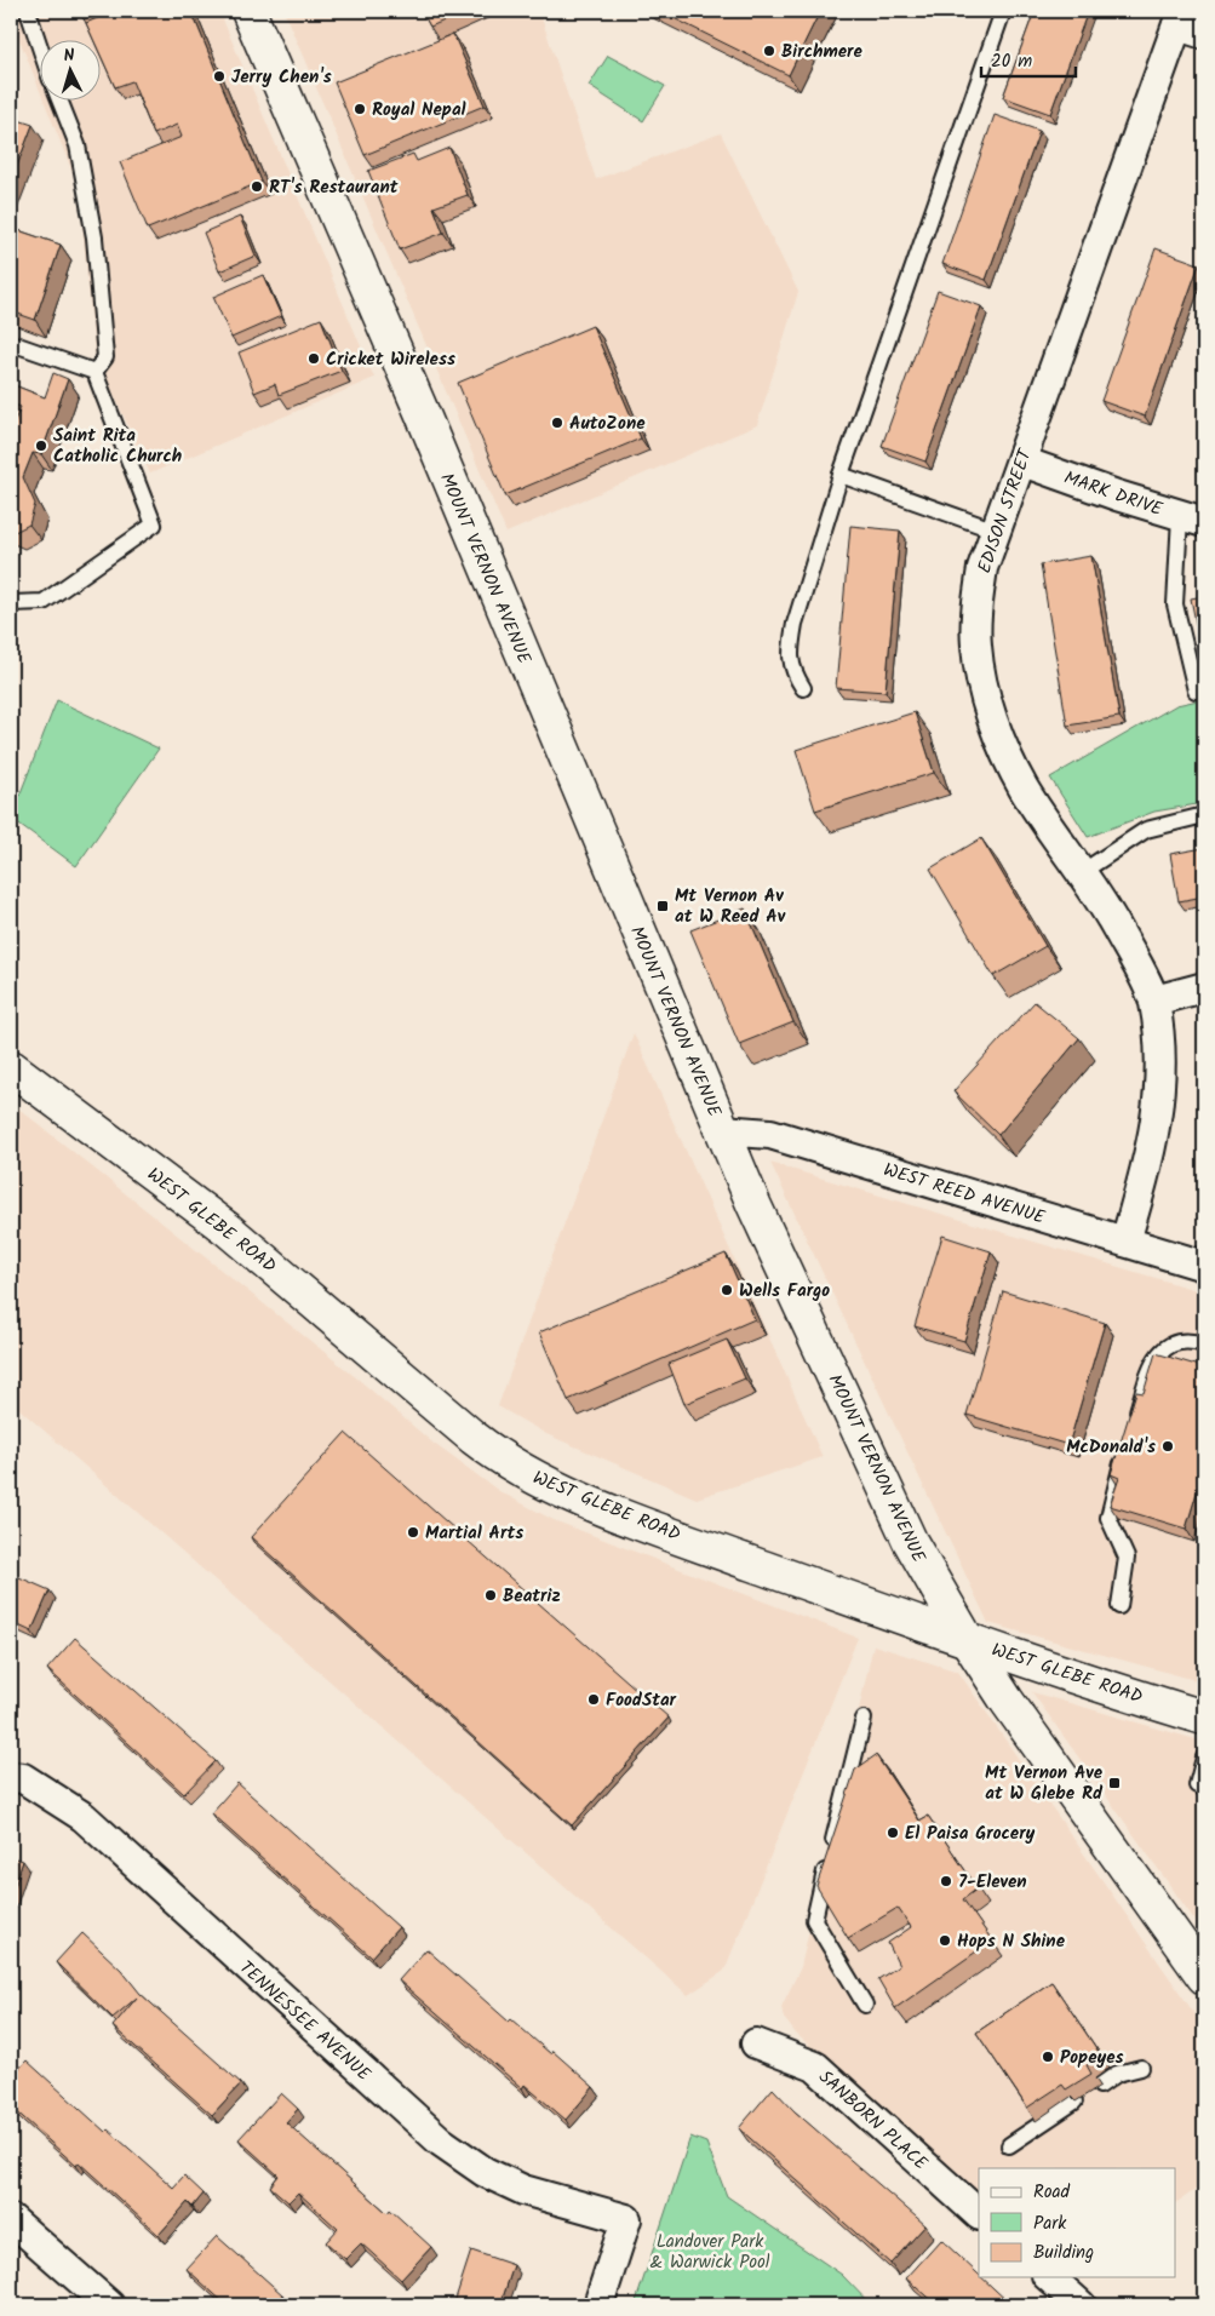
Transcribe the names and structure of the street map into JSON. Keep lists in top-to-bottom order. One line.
{"streets":{"main road":["MOUNT VERNON AVENUE","WEST GLEBE ROAD"],"street":["MARK DRIVE","EDISON STREET","WEST REED AVENUE","TENNESSEE AVENUE","SANBORN PLACE"]},"crossings":[["MARK DRIVE","EDISON STREET"],["EDISON STREET","WEST REED AVENUE"],["MOUNT VERNON AVENUE","WEST REED AVENUE"],["MOUNT VERNON AVENUE","WEST GLEBE ROAD"]],"parks":["Landover Park & Warwick Pool"],"places":{"other":["Birchmere","Jerry Chen's","Royal Nepal","RT's Restaurant","Cricket Wireless","AutoZone","Saint Rita Catholic Church","Wells Fargo","McDonald's","Martial Arts","Beatriz","FoodStar","El Paisa Grocery","7-Eleven","Hops N Shine","Popeyes"],"transit":["Mt Vernon Av at W Reed Av","Mt Vernon Ave at W Glebe Rd"]},"legend":["Road","Park","Building"],"scale_bar":"20 m","north":"top"}
